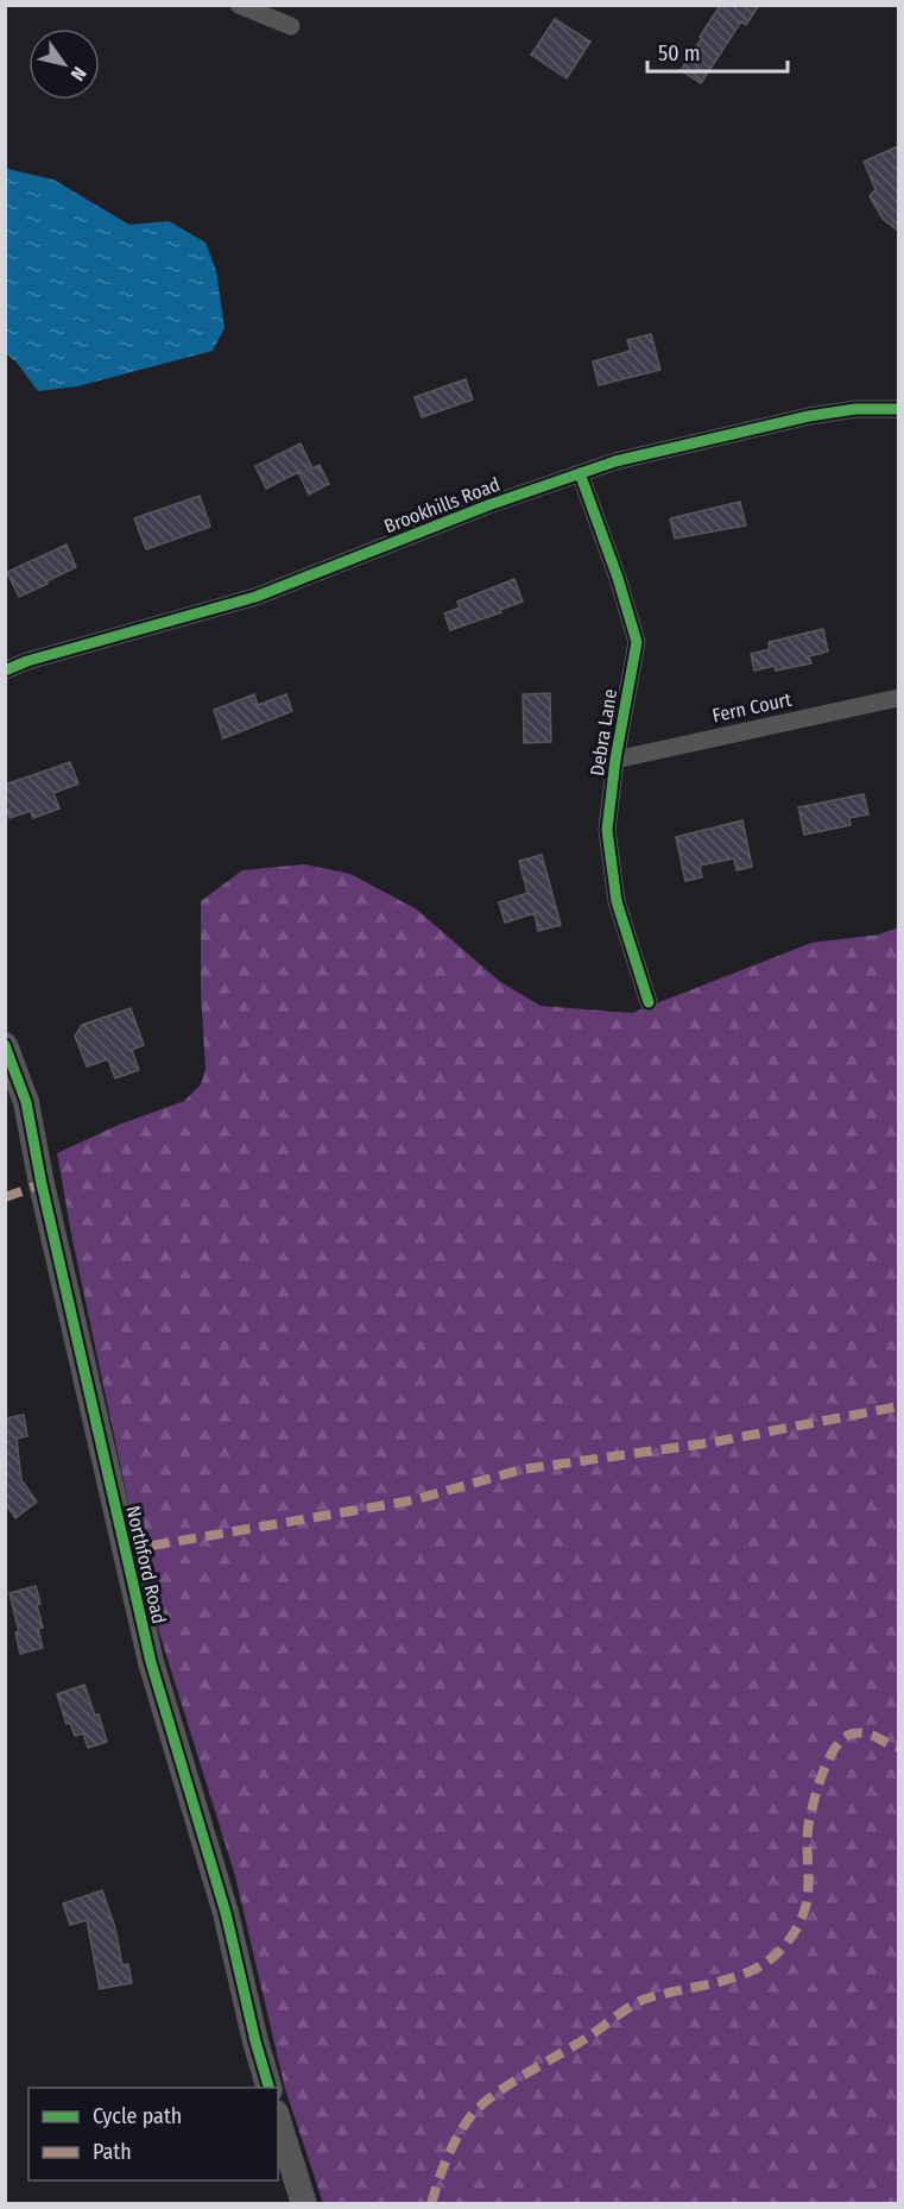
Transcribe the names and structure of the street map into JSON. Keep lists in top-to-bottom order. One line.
{"streets":{"street":["Brookhills Road","Fern Court","Debra Lane","Northford Road"]},"crossings":[["Brookhills Road","Debra Lane"],["Fern Court","Debra Lane"]],"legend":["Cycle path","Path"],"scale_bar":"50 m","north":"bottom right"}
